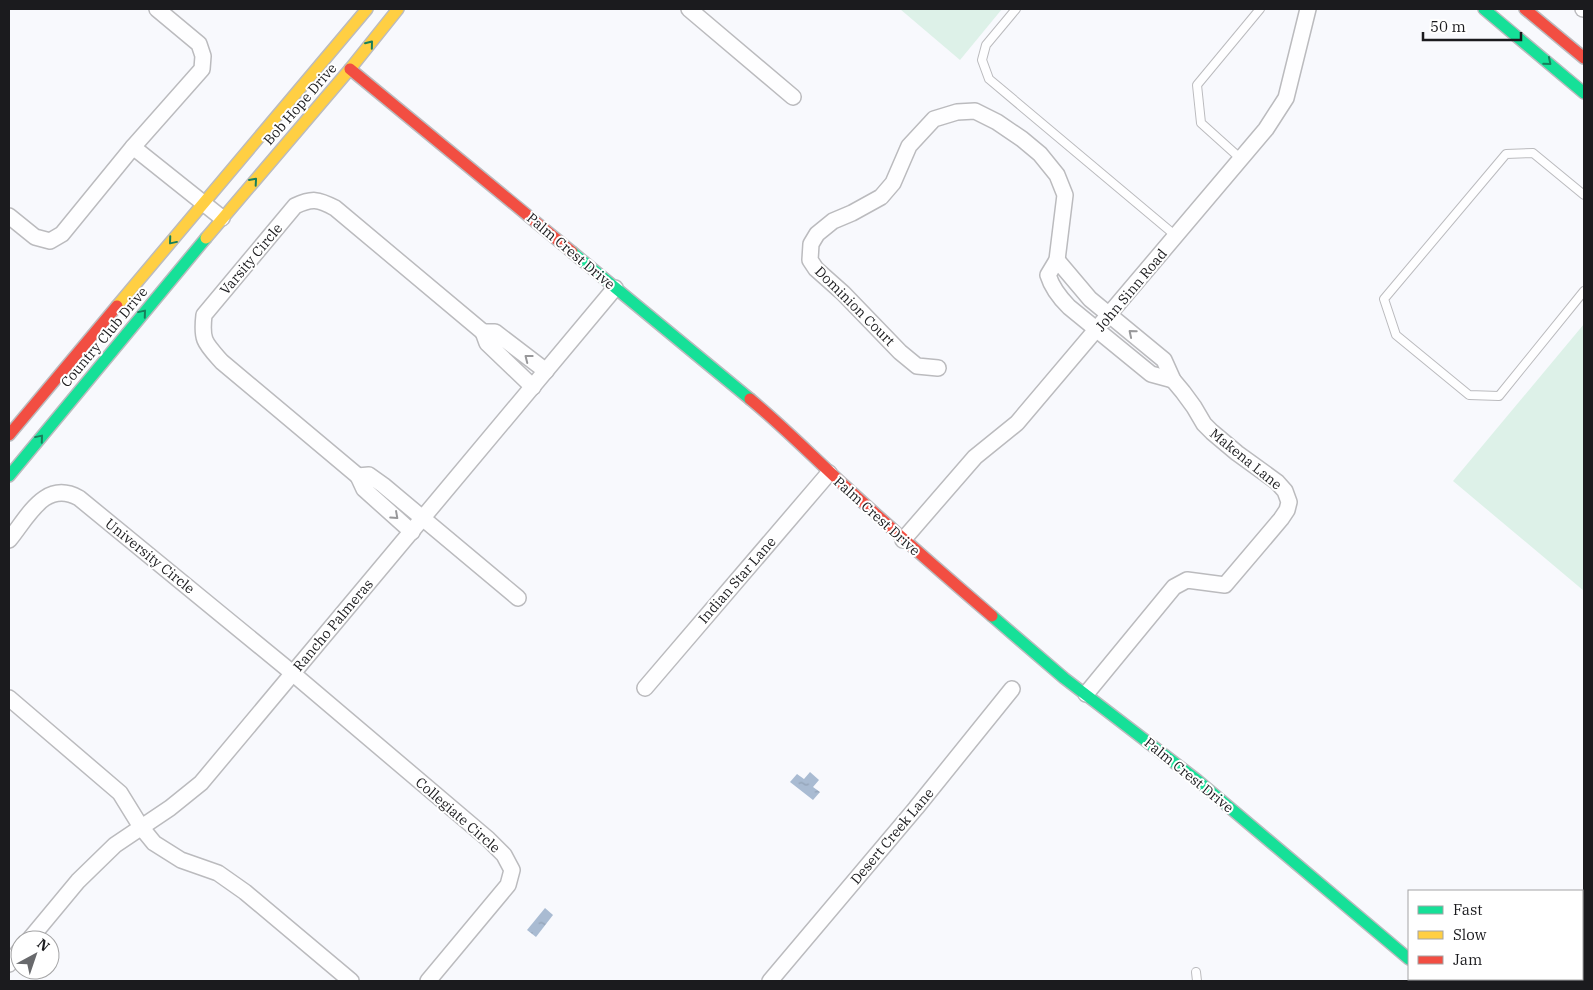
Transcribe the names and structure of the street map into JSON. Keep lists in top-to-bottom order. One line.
{"streets":{"street":["Bob Hope Drive","Palm Crest Drive","Varsity Circle","John Sinn Road","Dominion Court","Country Club Drive","Makena Lane","University Circle","Indian Star Lane","Rancho Palmeras","Collegiate Circle","Desert Creek Lane"]},"crossings":[["Bob Hope Drive","Palm Crest Drive"],["Bob Hope Drive","Country Club Drive"],["Palm Crest Drive","John Sinn Road"],["Palm Crest Drive","Makena Lane"],["Palm Crest Drive","Indian Star Lane"],["Palm Crest Drive","Rancho Palmeras"],["Varsity Circle","Rancho Palmeras"],["John Sinn Road","Dominion Court"],["John Sinn Road","Makena Lane"],["Dominion Court","Makena Lane"],["University Circle","Rancho Palmeras"],["University Circle","Collegiate Circle"],["Rancho Palmeras","Collegiate Circle"]],"legend":["Fast","Slow","Jam"],"scale_bar":"50 m","north":"top right"}
